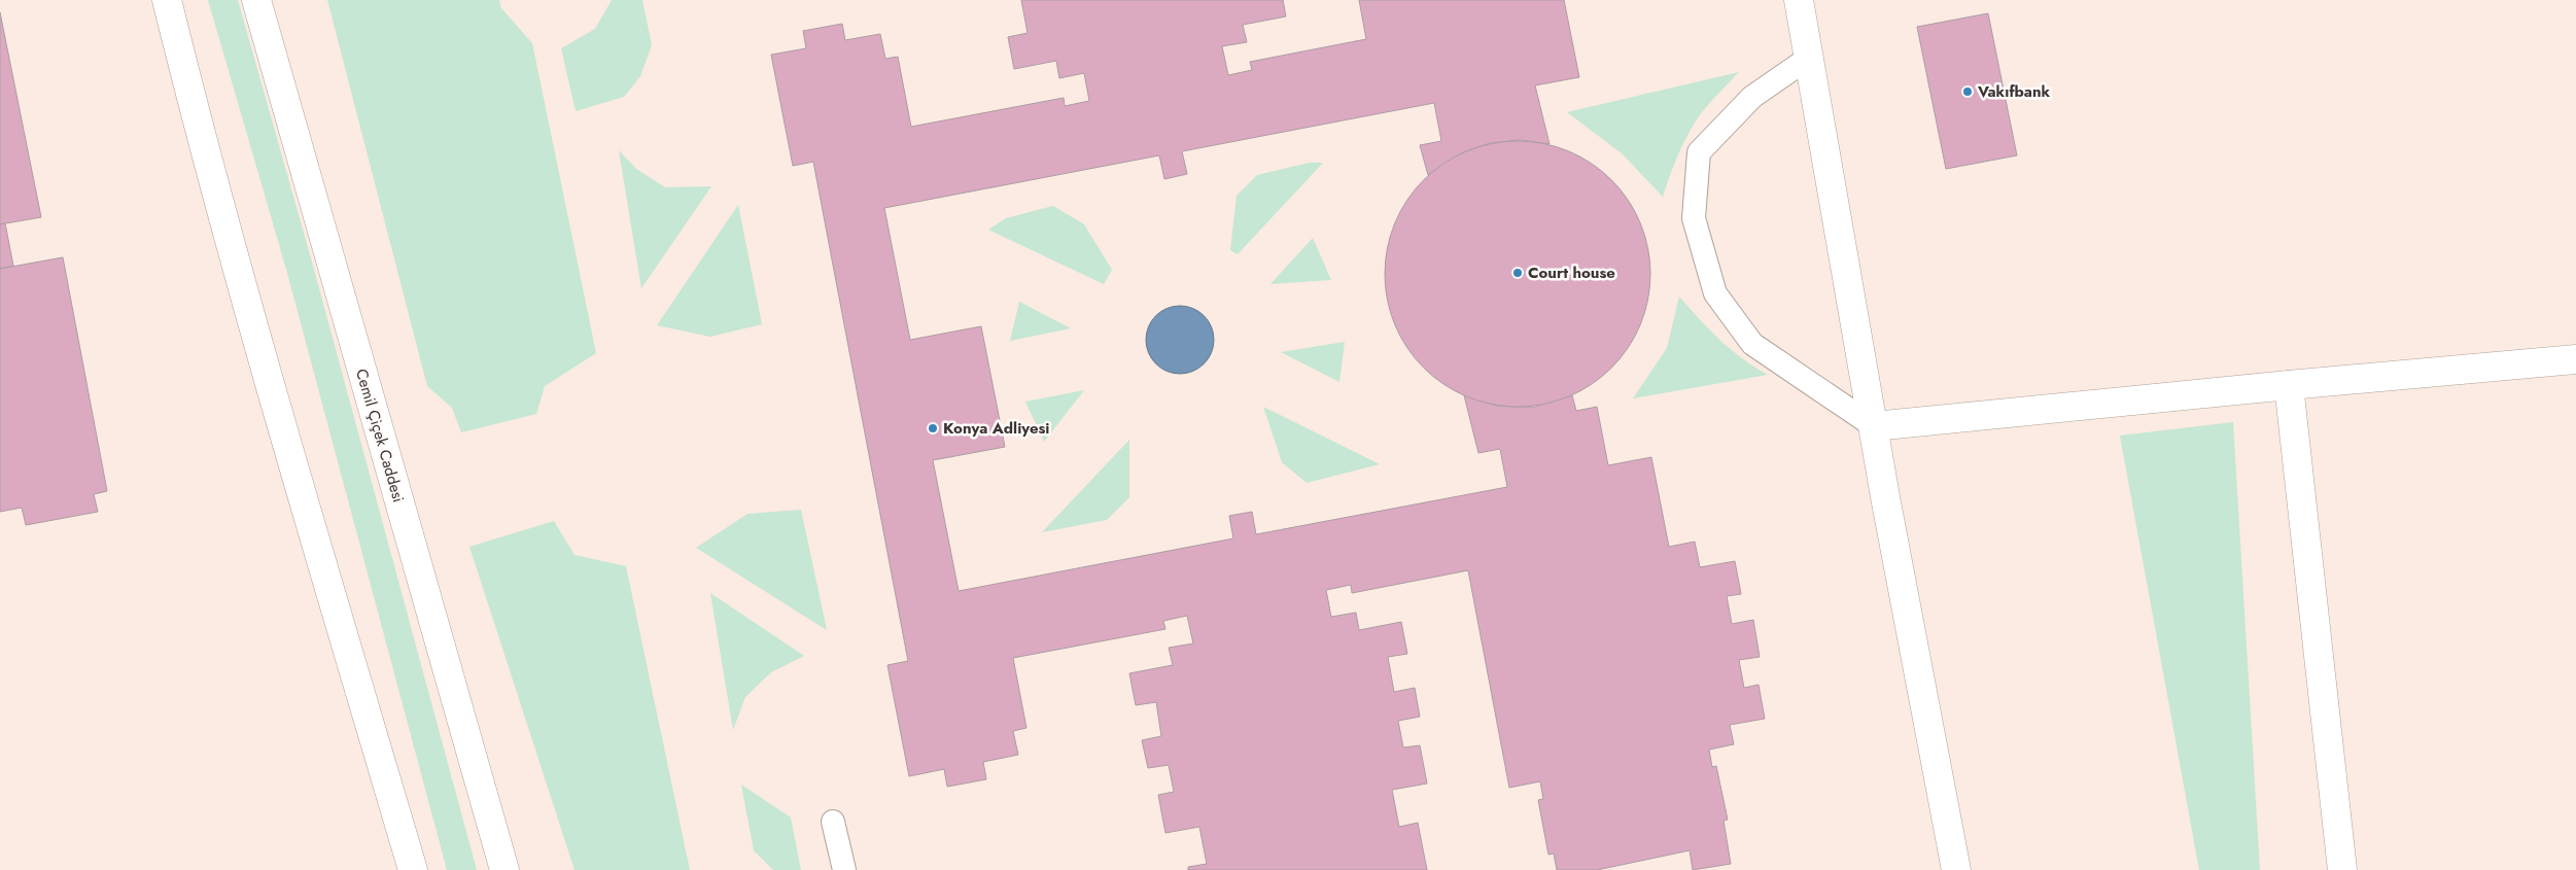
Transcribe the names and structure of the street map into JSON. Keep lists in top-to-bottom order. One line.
{"streets":{"street":["Cemil Çiçek Caddesi"]},"places":["Vakıfbank","Court house","Konya Adliyesi"]}
